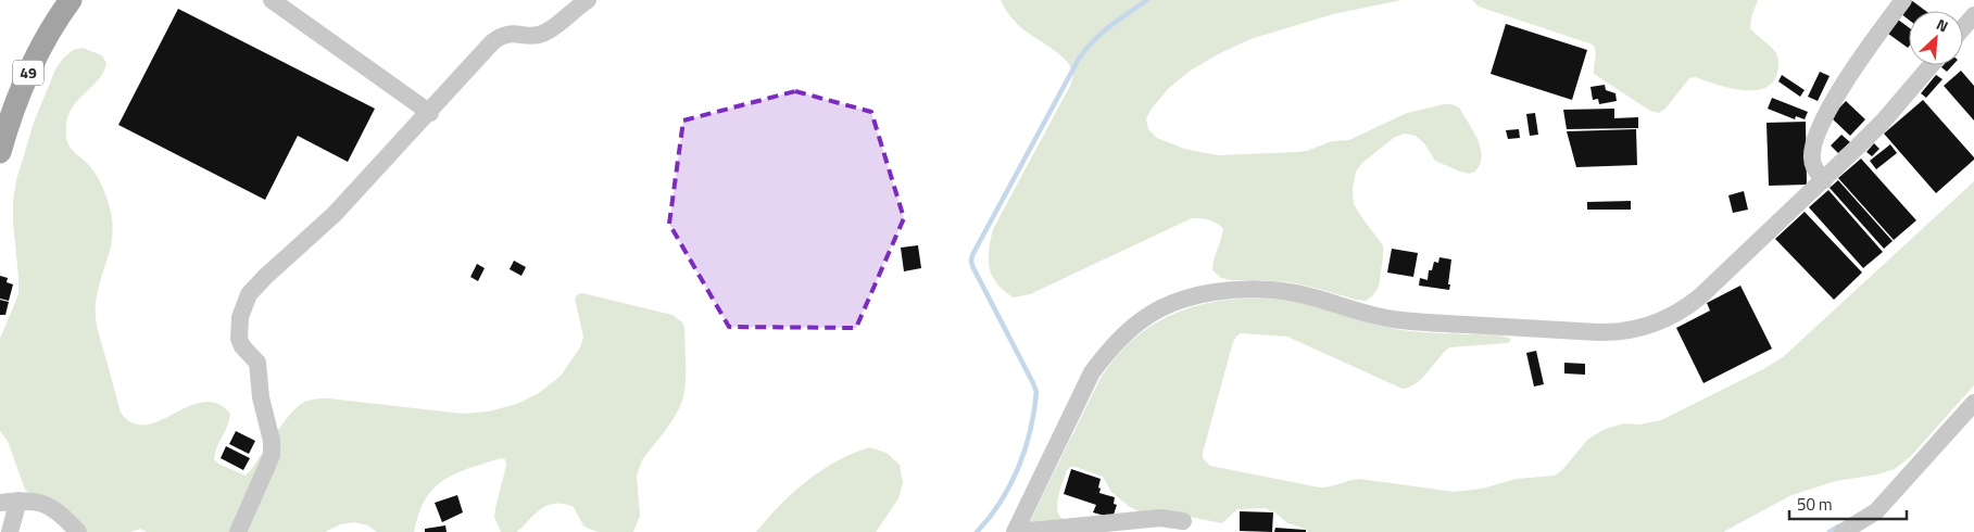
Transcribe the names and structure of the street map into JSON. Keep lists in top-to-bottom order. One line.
{"streets":{"main road":["49"]},"scale_bar":"50 m","north":"top right"}
